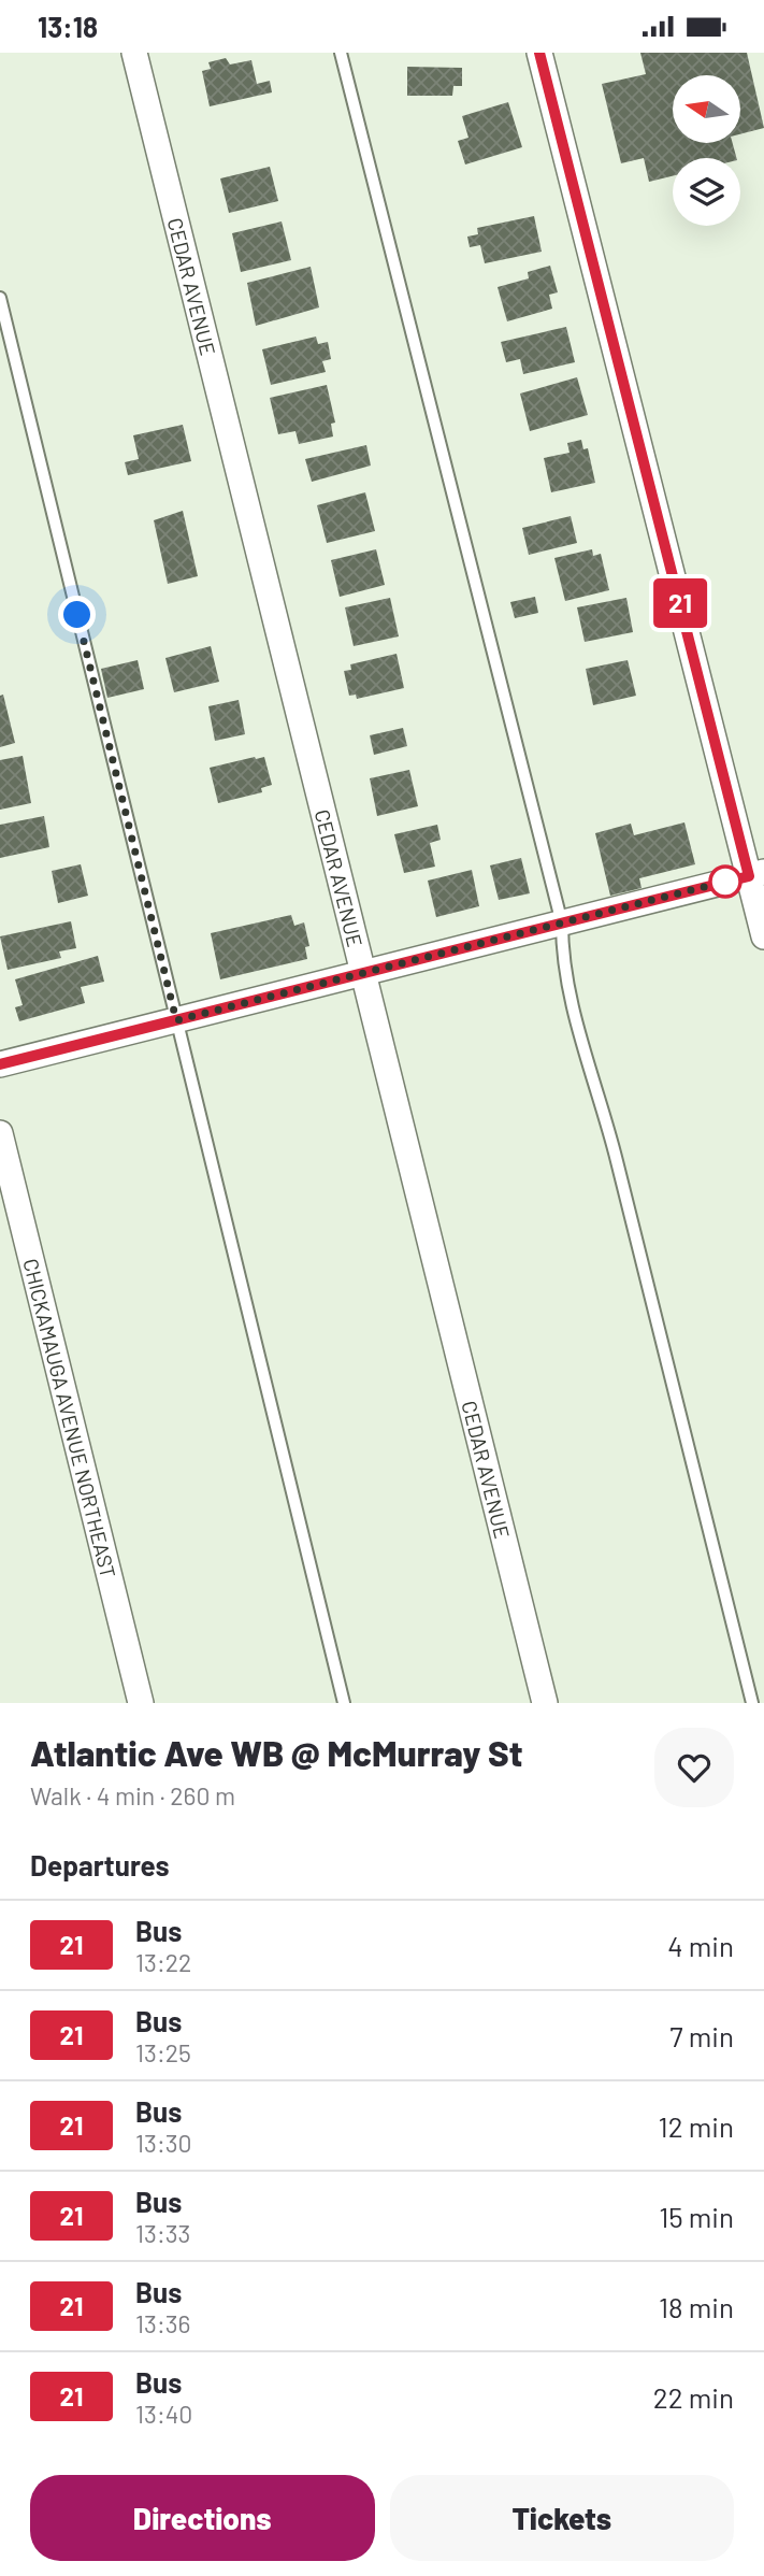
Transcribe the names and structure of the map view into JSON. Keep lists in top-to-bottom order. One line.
{"streets":{"street":["CEDAR AVENUE","CHICKAMAUGA AVENUE NORTHEAST"]},"lines":["bus line 21"],"north":"left","page":{"status":"13:18","on_map":"21","heading":[["Atlantic Ave WB @ McMurray St","Walk · 4 min · 260 m"],"Departures"],"list":[{"mark":"21","name":"Bus","note":"13:22","value":"4 min"},{"mark":"21","name":"Bus","note":"13:25","value":"7 min"},{"mark":"21","name":"Bus","note":"13:30","value":"12 min"},{"mark":"21","name":"Bus","note":"13:33","value":"15 min"},{"mark":"21","name":"Bus","note":"13:36","value":"18 min"},{"mark":"21","name":"Bus","note":"13:40","value":"22 min"}],"buttons":["Directions","Tickets"]}}
